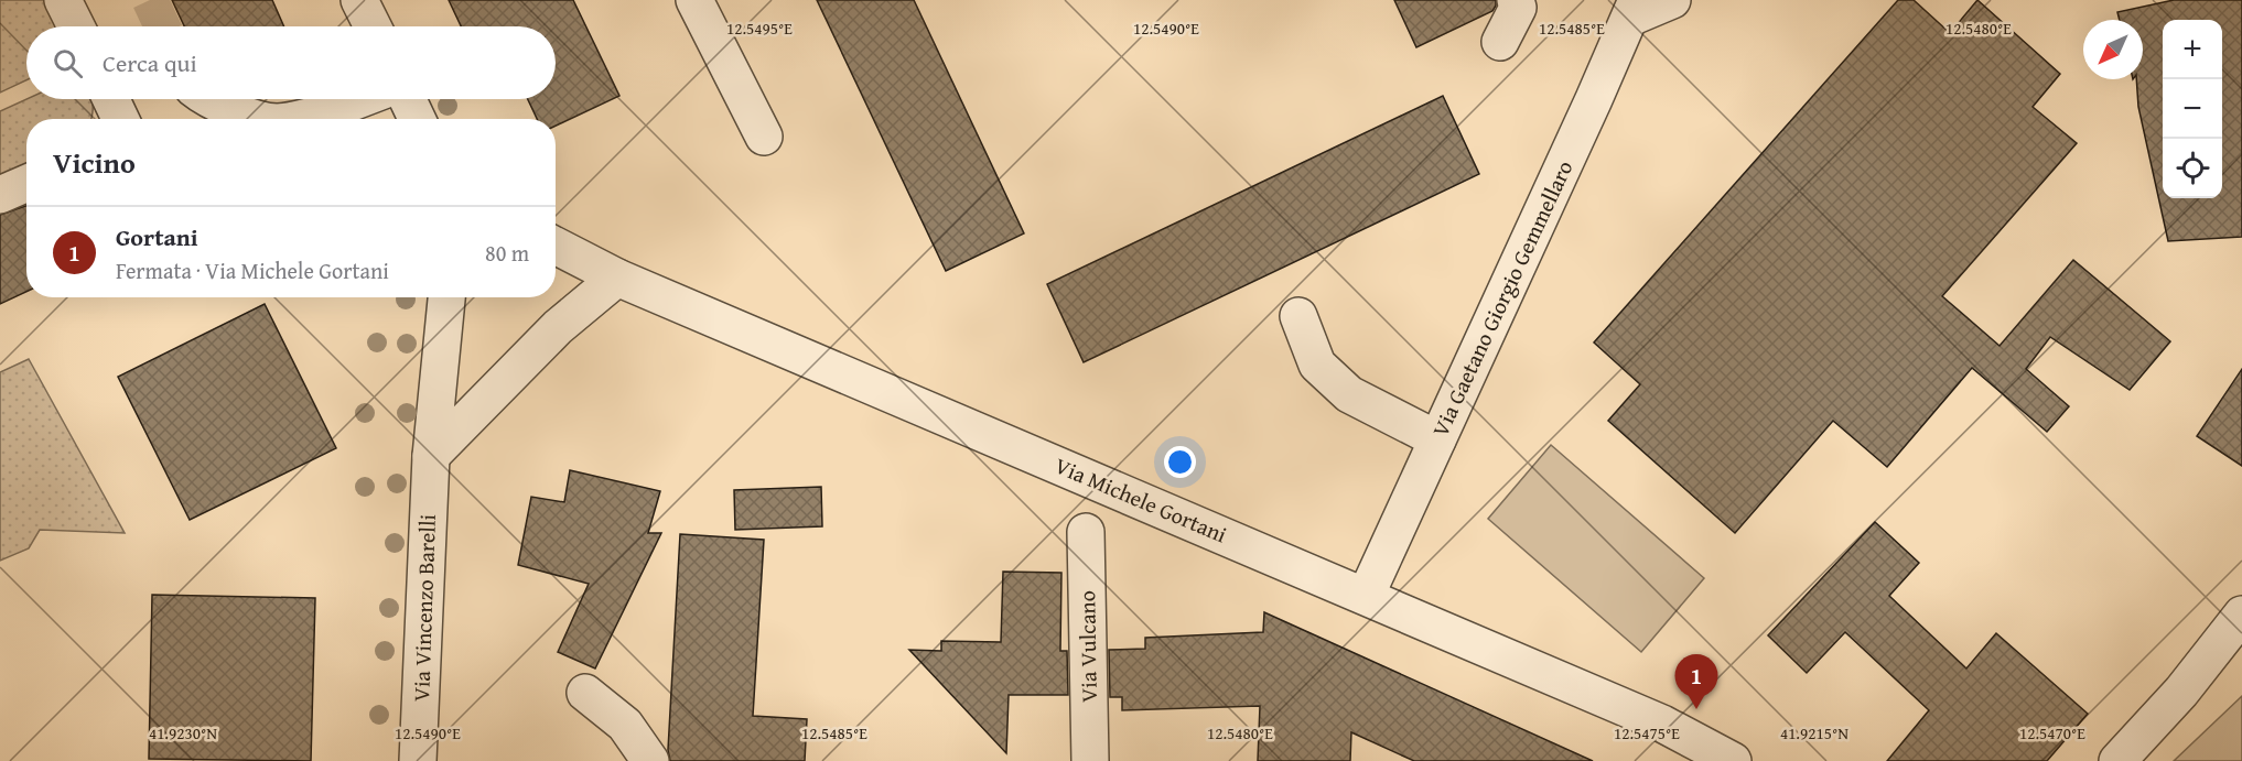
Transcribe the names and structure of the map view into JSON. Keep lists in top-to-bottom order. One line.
{"streets":{"street":["Via Gaetano Giorgio Gemmellaro","Via Michele Gortani","Via Vincenzo Barelli","Via Vulcano"]},"crossings":[["Via Gaetano Giorgio Gemmellaro","Via Michele Gortani"]],"north":"bottom left","page":{"map_buttons":["+","−"],"search":"Cerca qui","heading":"Vicino","list":[{"mark":"1","name":"Gortani","note":"Fermata · Via Michele Gortani","value":"80 m"}],"pins":"1"},"coordinates":["12.5495°E","12.5490°E","12.5485°E","12.5480°E","41.9230°N","12.5475°E","41.9215°N","12.5470°E"]}
